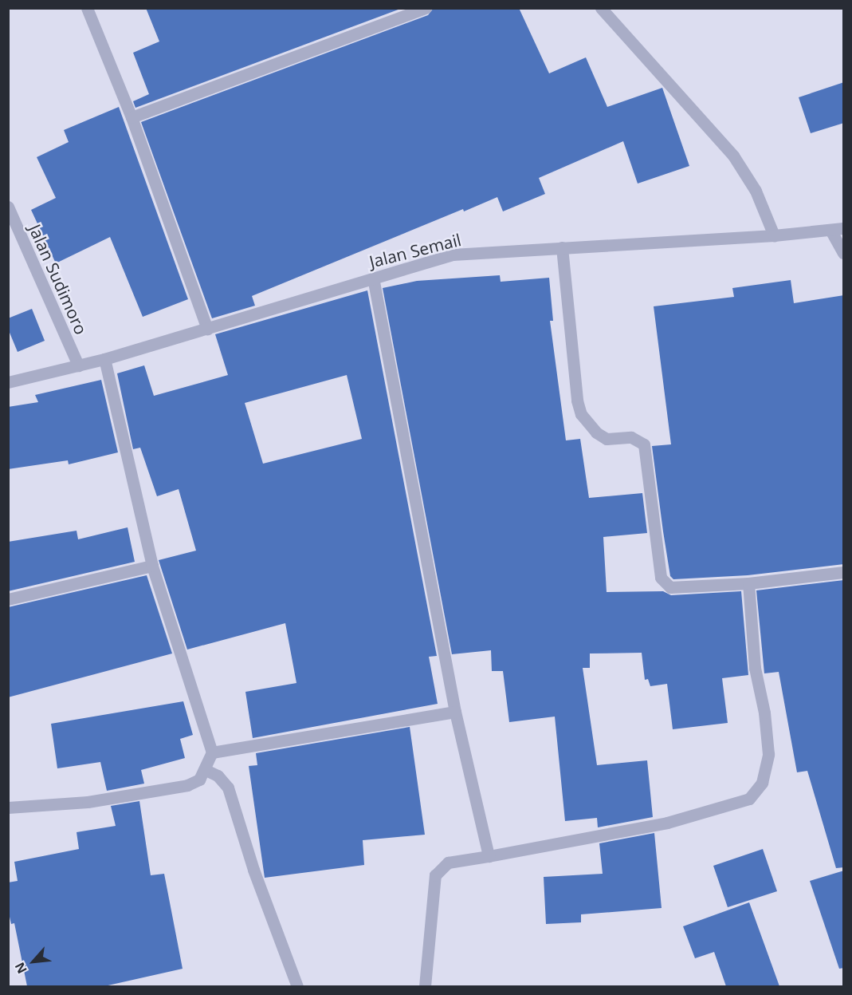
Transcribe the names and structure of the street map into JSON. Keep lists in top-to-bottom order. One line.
{"streets":{"street":["Jalan Semail","Jalan Sudimoro"]},"crossings":[["Jalan Semail","Jalan Sudimoro"]],"north":"bottom left"}
